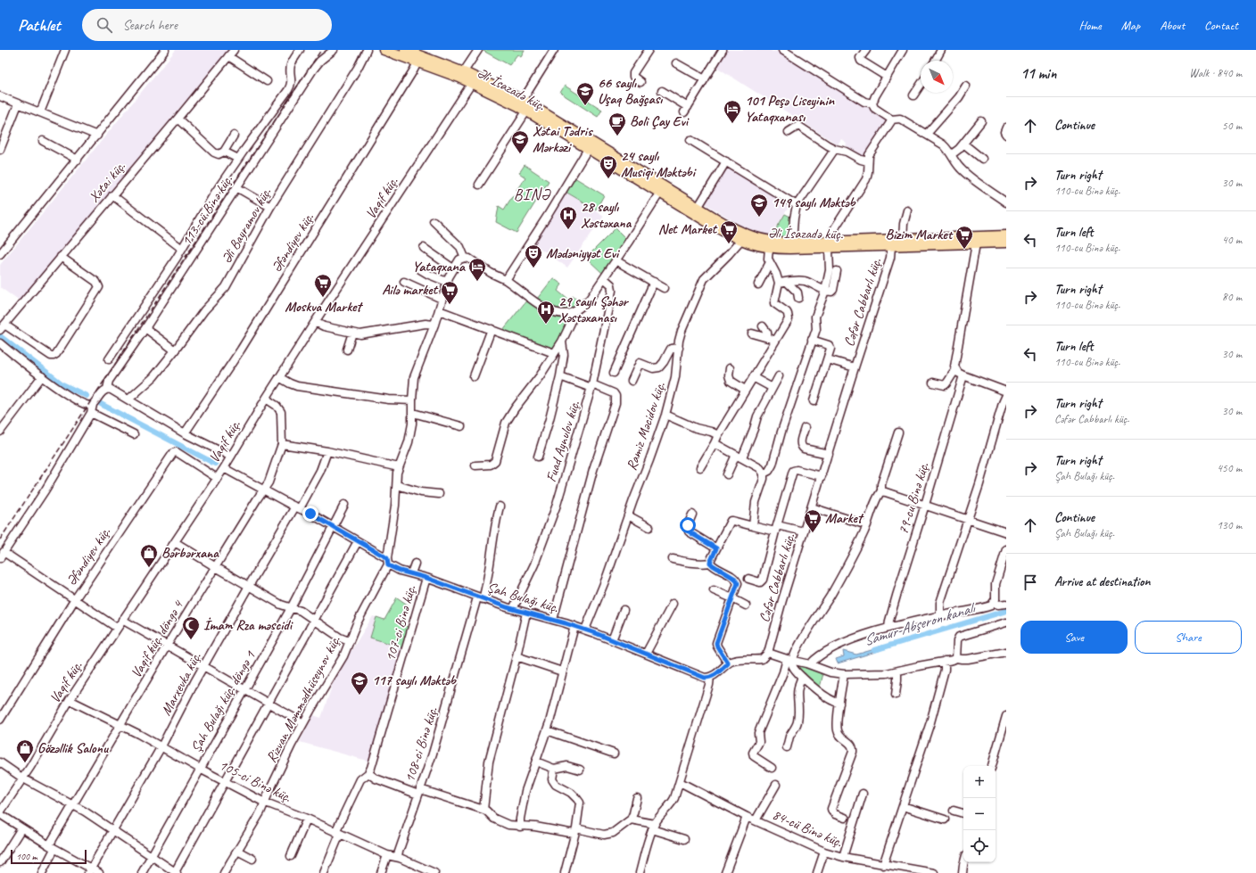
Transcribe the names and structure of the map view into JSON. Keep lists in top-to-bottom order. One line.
{"streets":{"main road":["Əli İsazadə küç."],"street":["Xətai küç.","Vaqif küç.","113-cü Binə küç.","Əli Bayramov küç.","Əfəndiyev küç.","Cəfər Cabbarlı küç.","Ramiz Məcidov küç.","Fuad Aynulov küç.","79-cu Binə küç.","Şah Bulağı küç.","107-ci Binə küç.","Vaqif küç. döngə 4","Marxevka küç.","Rizvan Məmmədhüseynov küç.","Şah Bulağı küç. döngə 1","108-ci Binə küç.","105-ci Binə küç.","84-cü Binə küç."]},"crossings":[["Əli İsazadə küç.","Vaqif küç."],["Əli İsazadə küç.","Əfəndiyev küç."],["Əli İsazadə küç.","Cəfər Cabbarlı küç."],["Əli İsazadə küç.","Ramiz Məcidov küç."],["Vaqif küç.","Əfəndiyev küç."],["Vaqif küç.","Şah Bulağı küç."],["Vaqif küç.","105-ci Binə küç."],["Ramiz Məcidov küç.","Şah Bulağı küç."],["Fuad Aynulov küç.","Şah Bulağı küç."],["Şah Bulağı küç.","107-ci Binə küç."],["Şah Bulağı küç.","Vaqif küç. döngə 4"],["Şah Bulağı küç.","Marxevka küç."],["Şah Bulağı küç.","Rizvan Məmmədhüseynov küç."],["Şah Bulağı küç.","Şah Bulağı küç. döngə 1"],["Şah Bulağı küç.","108-ci Binə küç."],["107-ci Binə küç.","105-ci Binə küç."],["Vaqif küç. döngə 4","105-ci Binə küç."],["Marxevka küç.","105-ci Binə küç."],["Rizvan Məmmədhüseynov küç.","105-ci Binə küç."],["Şah Bulağı küç. döngə 1","105-ci Binə küç."],["108-ci Binə küç.","105-ci Binə küç."]],"districts":["BINƏ"],"water":["Samur-Abşeron kanalı"],"places":{"school or university":["66 saylı Uşaq Bağçası","Xətai Tədris Mərkəzi","149 saylı Məktəb","117 saylı Məktəb"],"hotel":["101 Peşə Liseyinin Yataqxanası","Yataqxana"],"cafe":["Boli Çay Evi"],"theatre":["24 saylı Musiqi Məktəbi","Mədəniyyət Evi"],"hospital":["28 saylı Xəstəxana","29 saylı Şəhər Xəstəxanası"],"supermarket":["Net Market","Bizim Market","Moskva Market","Ailә market","Market"],"shop":["Bərbərxana","Gözəllik Salonu"],"mosque":["İmam Rza məscidi"]},"scale_bar":"100 m","north":"bottom right","page":{"header":"Pathlet","search":"Search here","nav":["Home","Map","About","Contact"],"heading":["11 min","Walk · 840 m"],"list":[["Continue","50 m"],["Turn right","110-cu Binə küç.","30 m"],["Turn left","110-cu Binə küç.","40 m"],["Turn right","110-cu Binə küç.","80 m"],["Turn left","110-cu Binə küç.","30 m"],["Turn right","Cəfər Cabbarlı küç.","30 m"],["Turn right","Şah Bulağı küç.","450 m"],["Continue","Şah Bulağı küç.","130 m"],"Arrive at destination"],"buttons":["Save","Share"],"map_buttons":["+","−"],"scale":"100 m"}}
